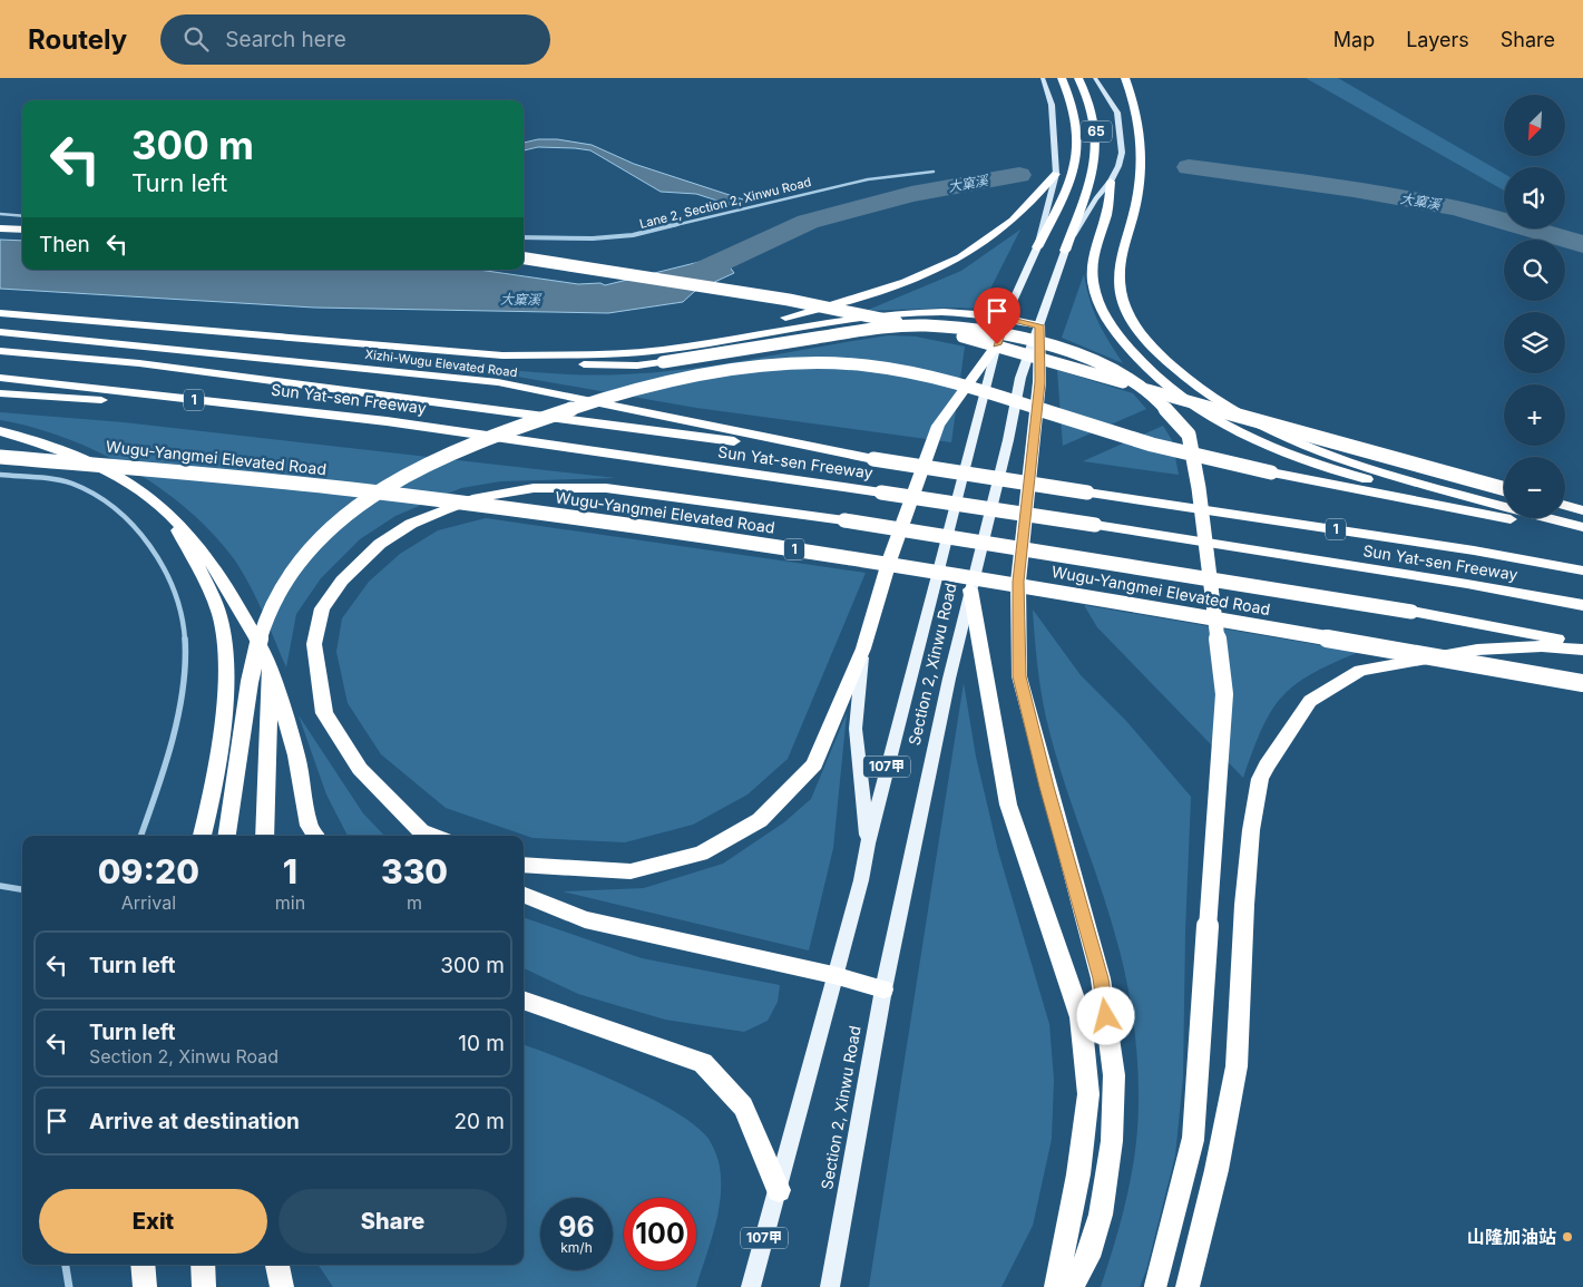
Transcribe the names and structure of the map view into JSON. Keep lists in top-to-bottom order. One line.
{"streets":{"highway":["65","Xizhi-Wugu Elevated Road","Sun Yat-sen Freeway","1","Wugu-Yangmei Elevated Road"],"main road":["Section 2, Xinwu Road","107甲"],"street":["Lane 2, Section 2, Xinwu Road"]},"crossings":[["65","Section 2, Xinwu Road"],["Xizhi-Wugu Elevated Road","Sun Yat-sen Freeway"],["Sun Yat-sen Freeway","1"]],"water":["大窠溪"],"places":["山隆加油站"],"north":"bottom left","page":{"header":"Routely","search":"Search here","nav":["Map","Layers","Share"],"map_buttons":["+","−"],"turn":["300 m","Turn left"],"then":"Then","eta":["09:20","Arrival","1","min","330","m"],"list":[{"name":"Turn left","value":"300 m"},{"name":"Turn left","note":"Section 2, Xinwu Road","value":"10 m"},{"name":"Arrive at destination","value":"20 m"}],"buttons":["Exit","Share"],"speed":"96 km/h","limit":"100"}}
